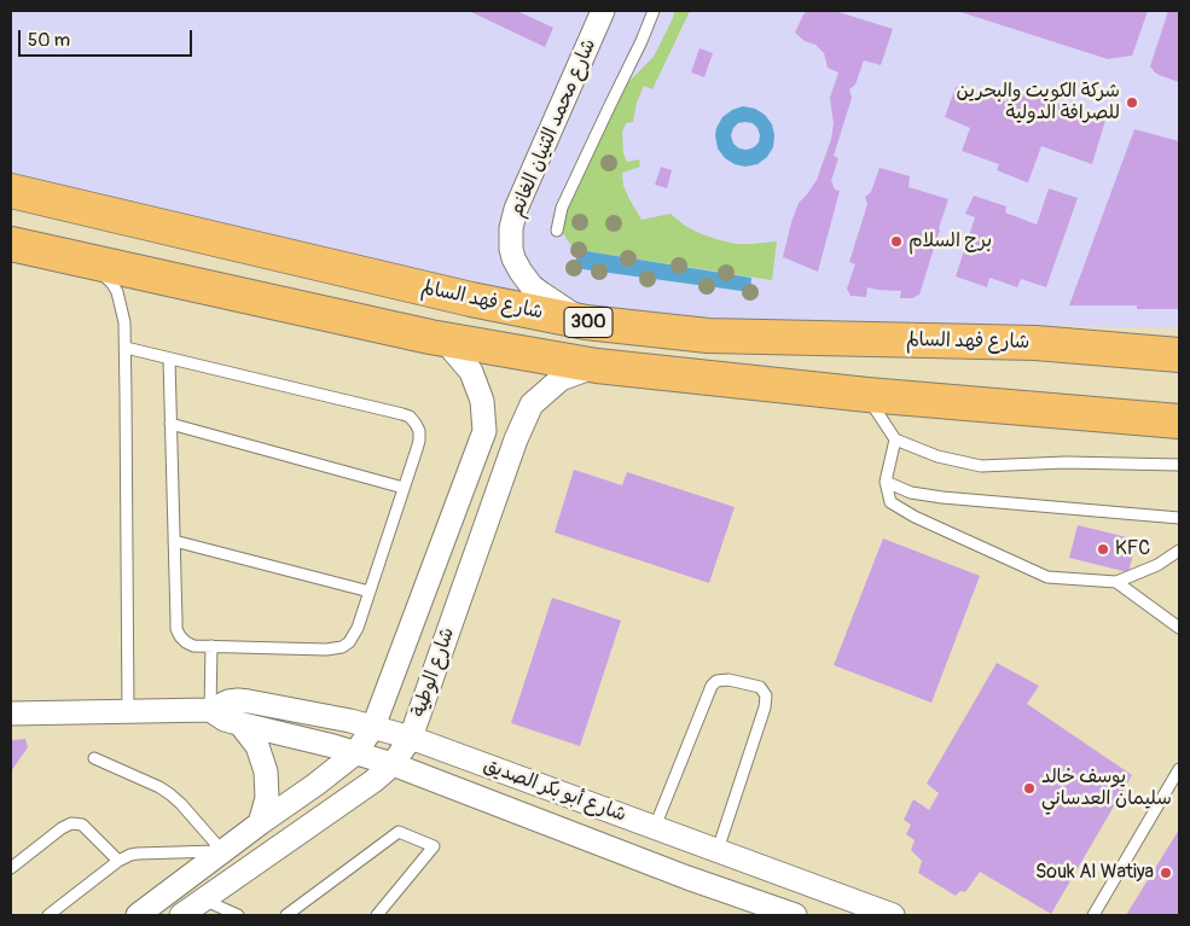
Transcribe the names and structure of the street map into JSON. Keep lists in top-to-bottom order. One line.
{"streets":{"main road":["شارع فهد السالم","300"],"street":["شارع محمد الثنيان الغانم","شارع الوطية","شارع أبو بكر الصديق"]},"crossings":[["شارع محمد الثنيان الغانم","شارع فهد السالم"],["300","شارع الوطية"],["شارع الوطية","شارع أبو بكر الصديق"]],"places":["شركة الكويت والبحرين للصرافة الدولية","برج السلام","KFC","يوسف خالد سليمان العدساني","Souk Al Watiya"],"scale_bar":"50 m"}
